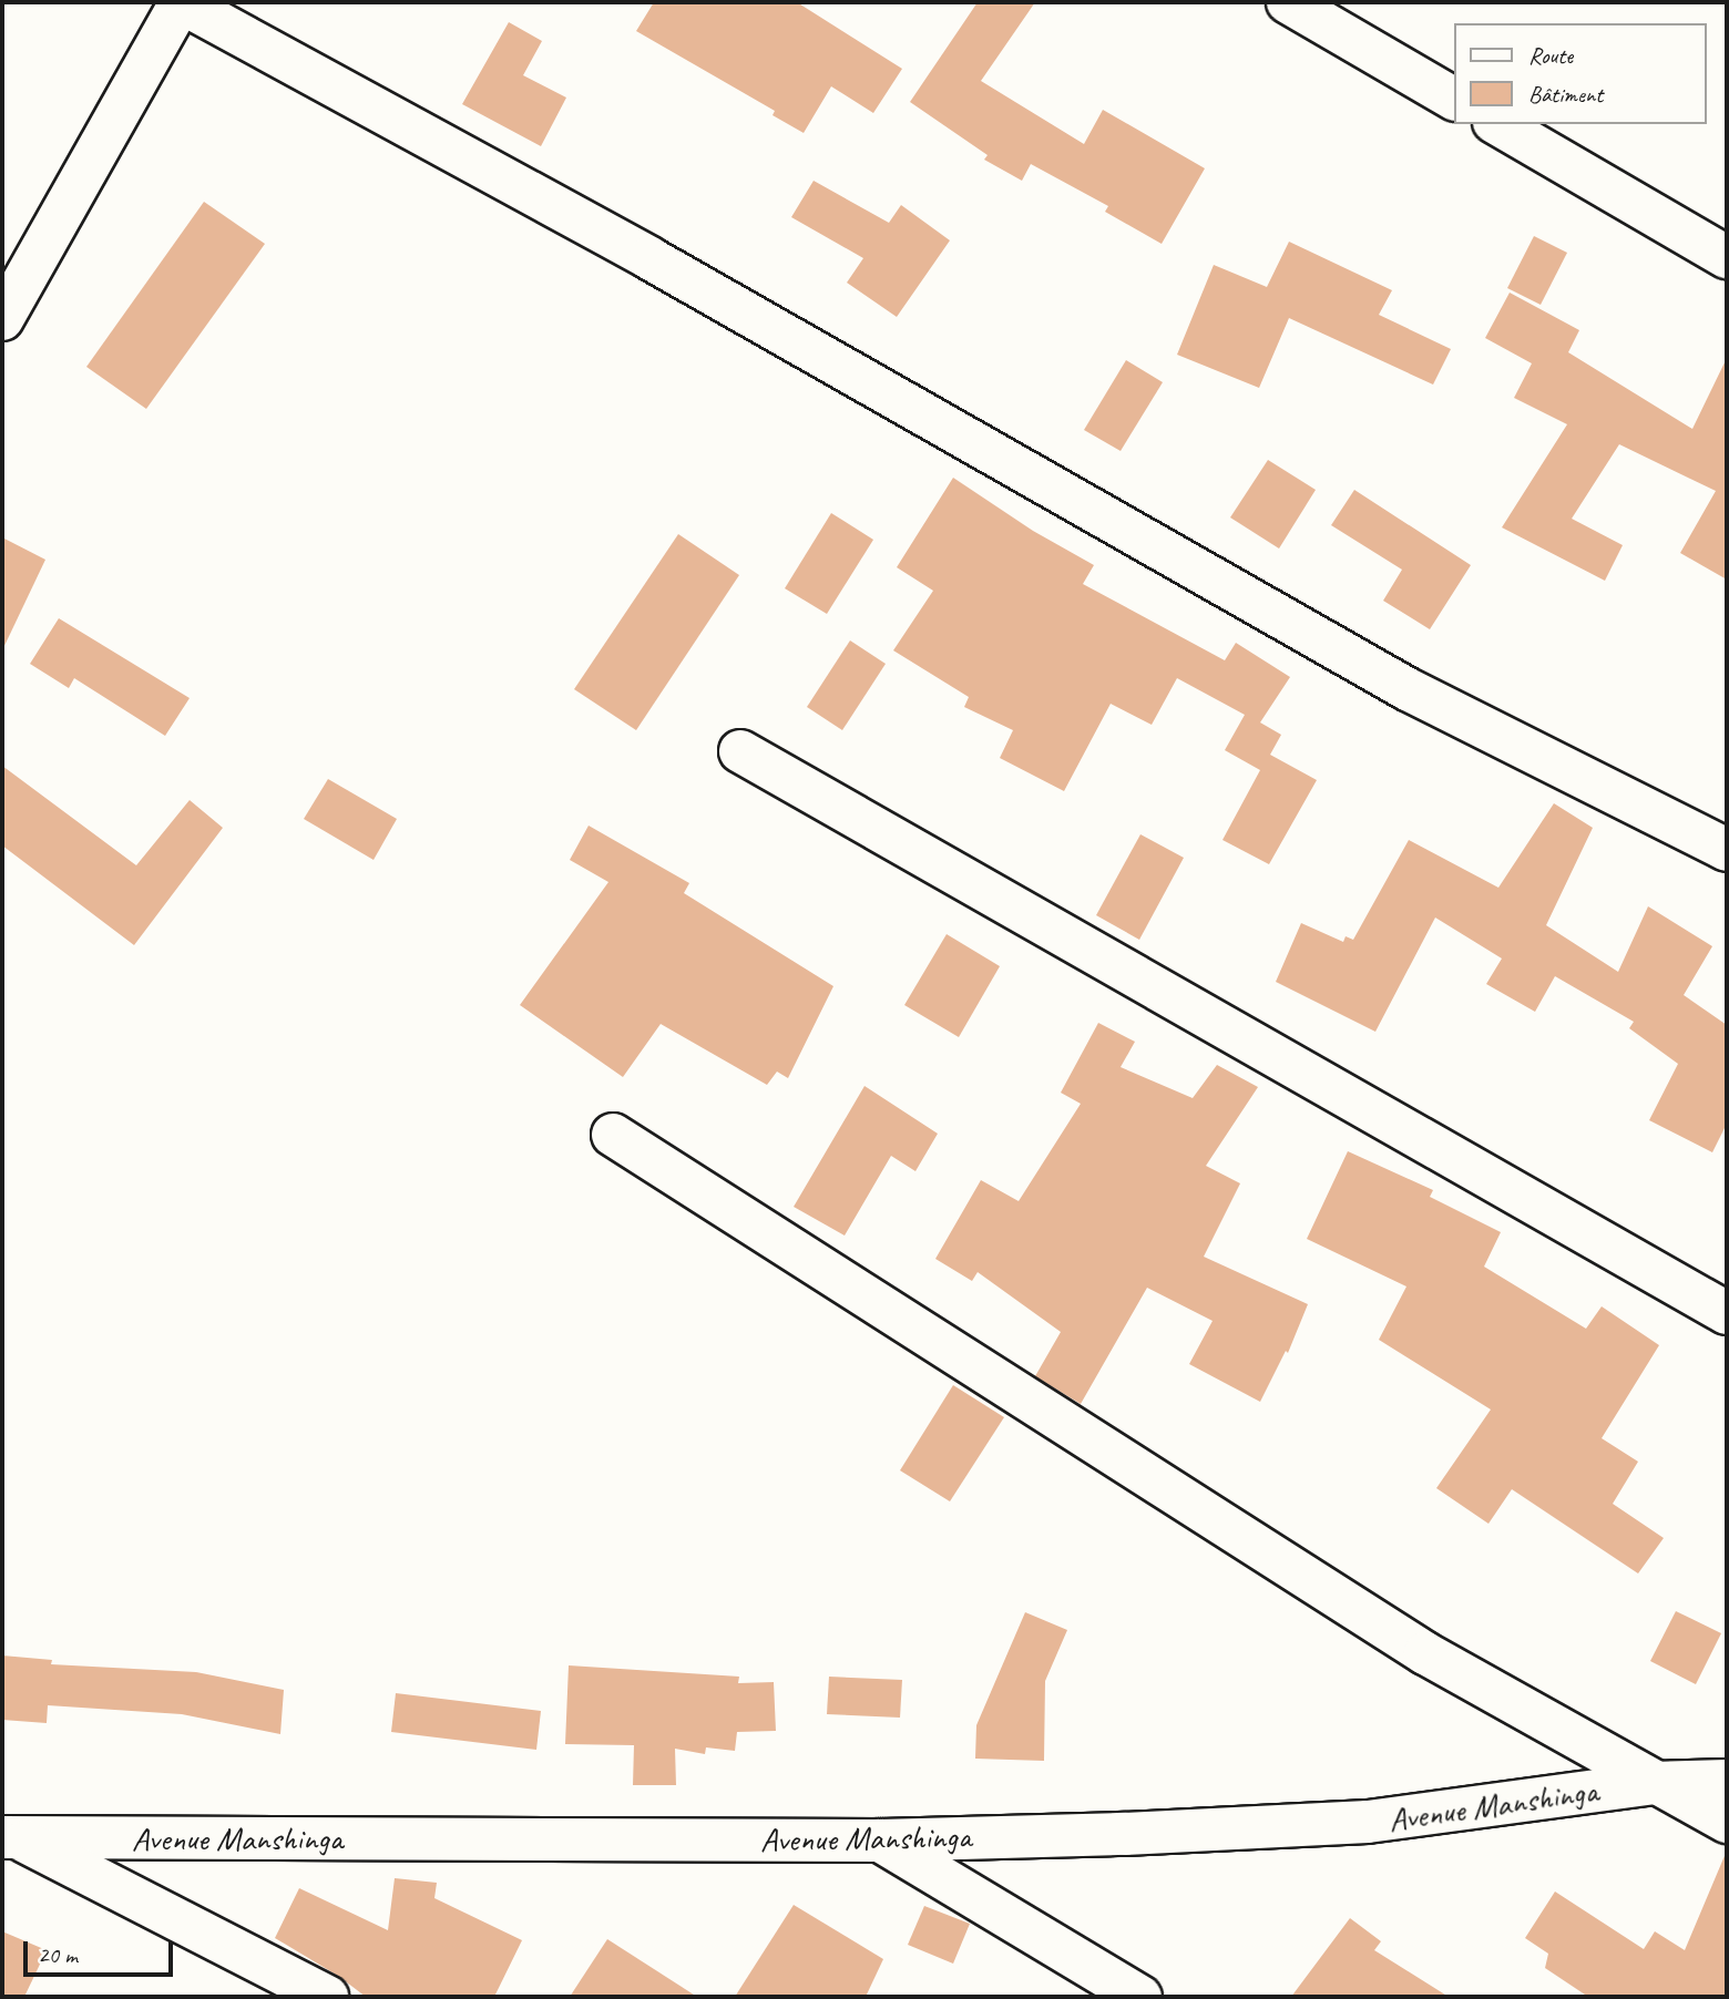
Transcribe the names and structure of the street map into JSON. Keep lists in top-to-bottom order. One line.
{"streets":{"street":["Avenue Manshinga"]},"legend":["Route","Bâtiment"],"scale_bar":"20 m"}
